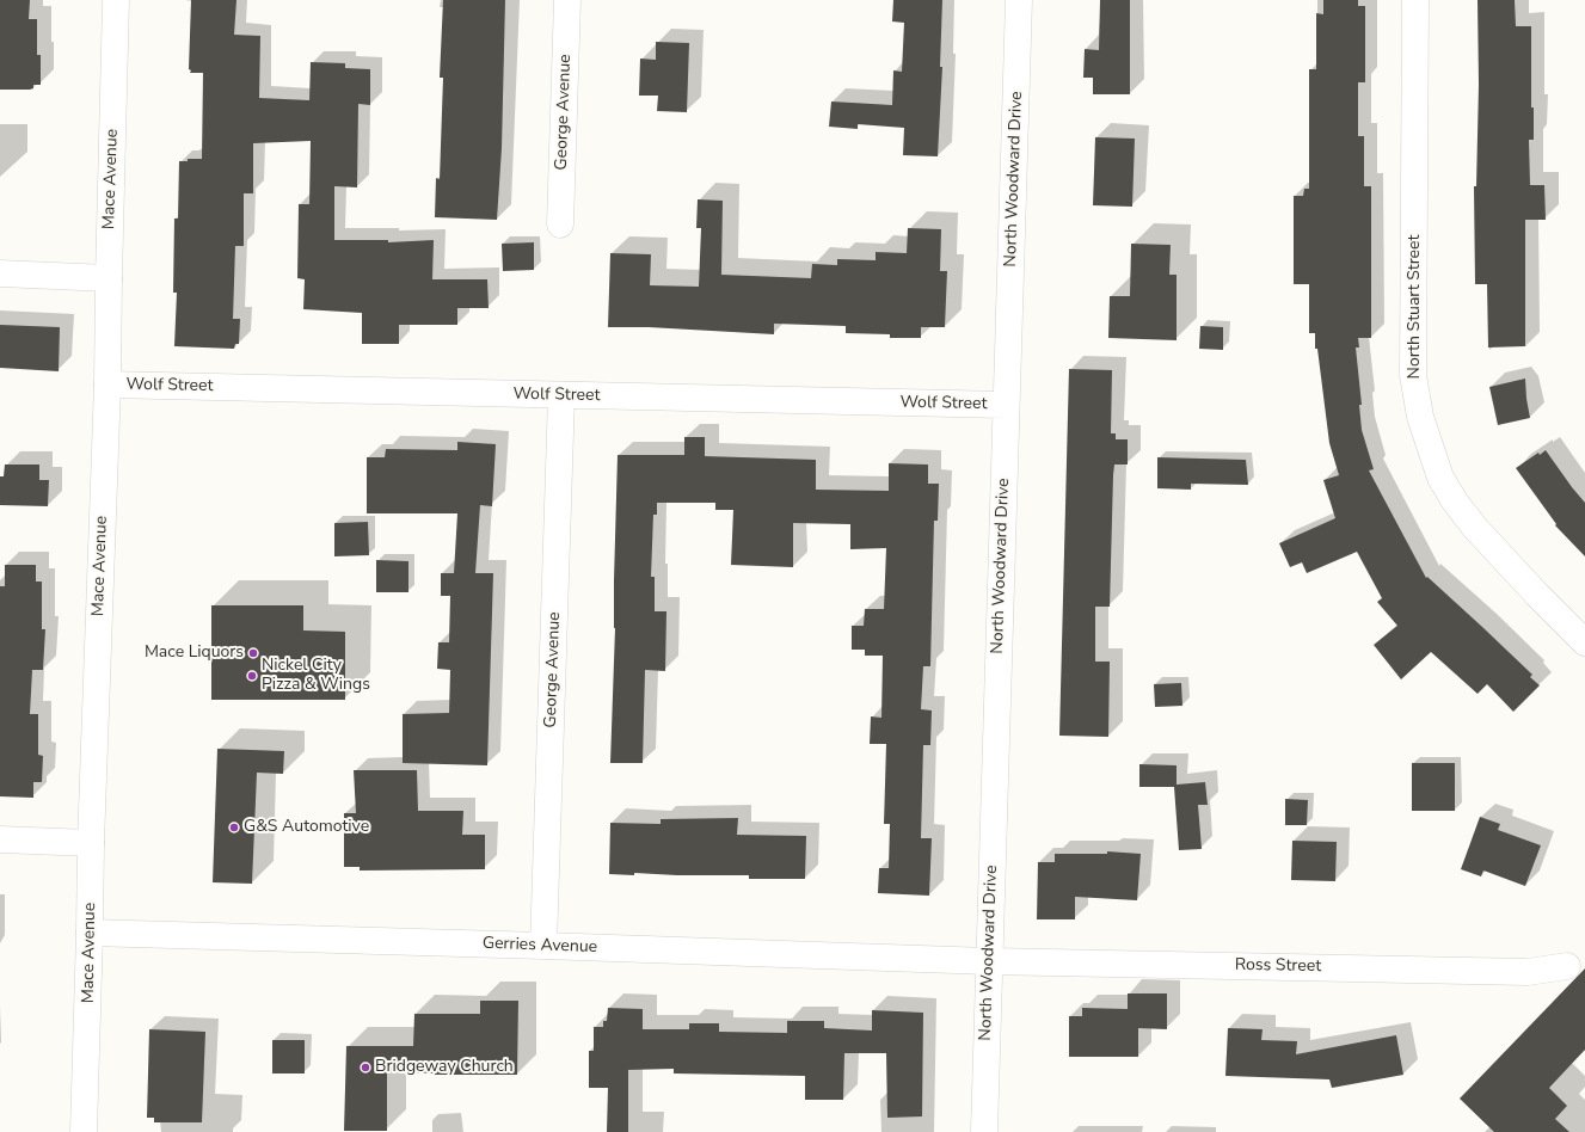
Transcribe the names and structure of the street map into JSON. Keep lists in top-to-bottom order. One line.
{"streets":{"street":["George Avenue","Mace Avenue","North Woodward Drive","North Stuart Street","Wolf Street","Gerries Avenue","Ross Street"]},"crossings":[["George Avenue","Wolf Street"],["George Avenue","Gerries Avenue"],["Mace Avenue","Wolf Street"],["Mace Avenue","Gerries Avenue"],["North Woodward Drive","Wolf Street"],["North Woodward Drive","Gerries Avenue"],["North Woodward Drive","Ross Street"],["Gerries Avenue","Ross Street"]],"places":["Mace Liquors","Nickel City Pizza & Wings","G&S Automotive","Bridgeway Church"]}
